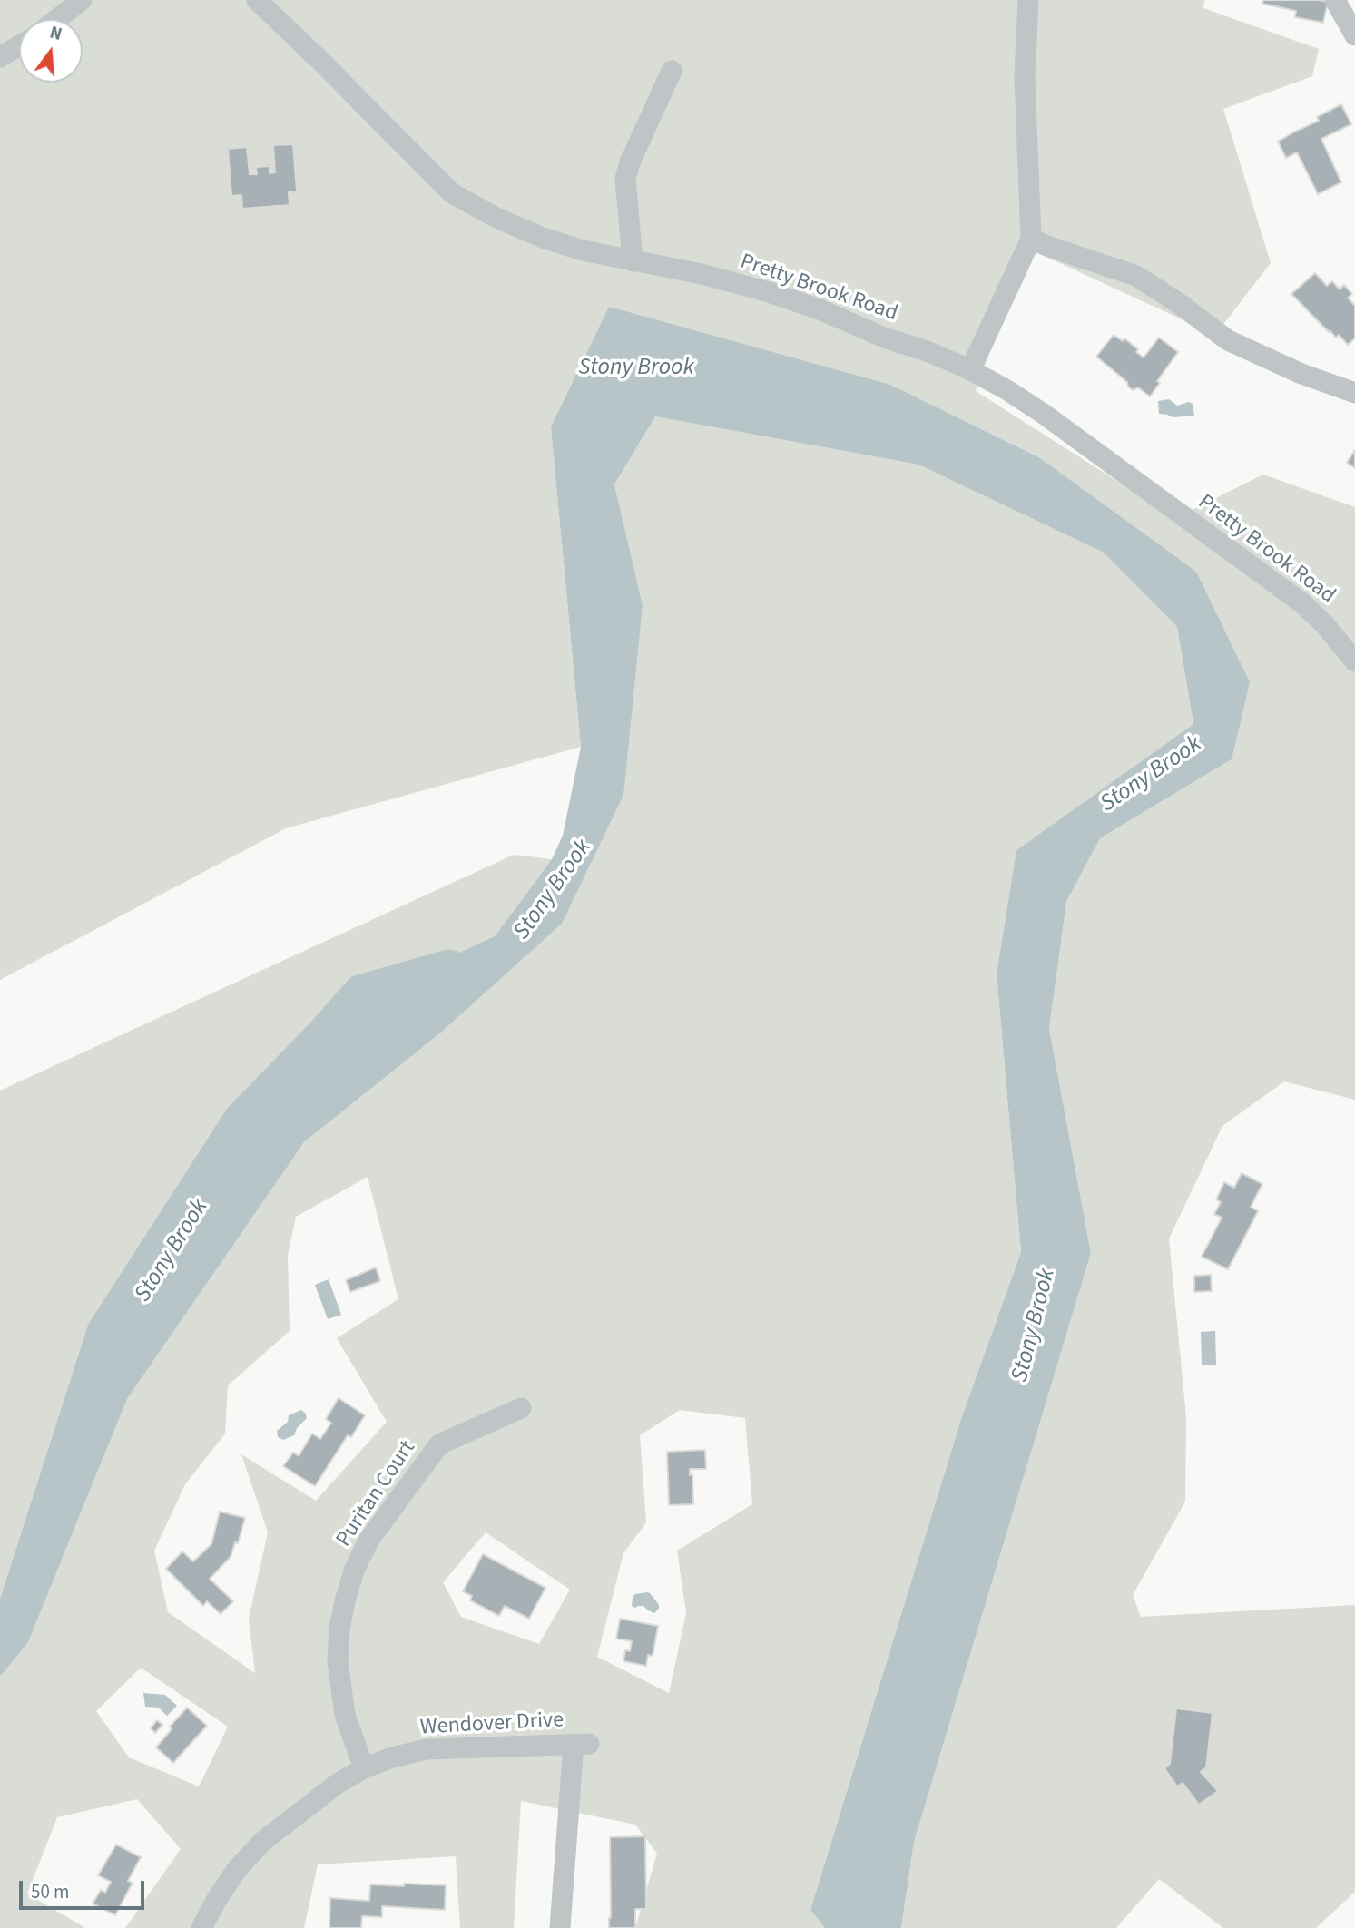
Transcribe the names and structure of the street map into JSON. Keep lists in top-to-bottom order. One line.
{"streets":{"street":["Pretty Brook Road","Puritan Court","Wendover Drive"]},"crossings":[["Puritan Court","Wendover Drive"]],"water":["Stony Brook"],"scale_bar":"50 m","north":"top"}
